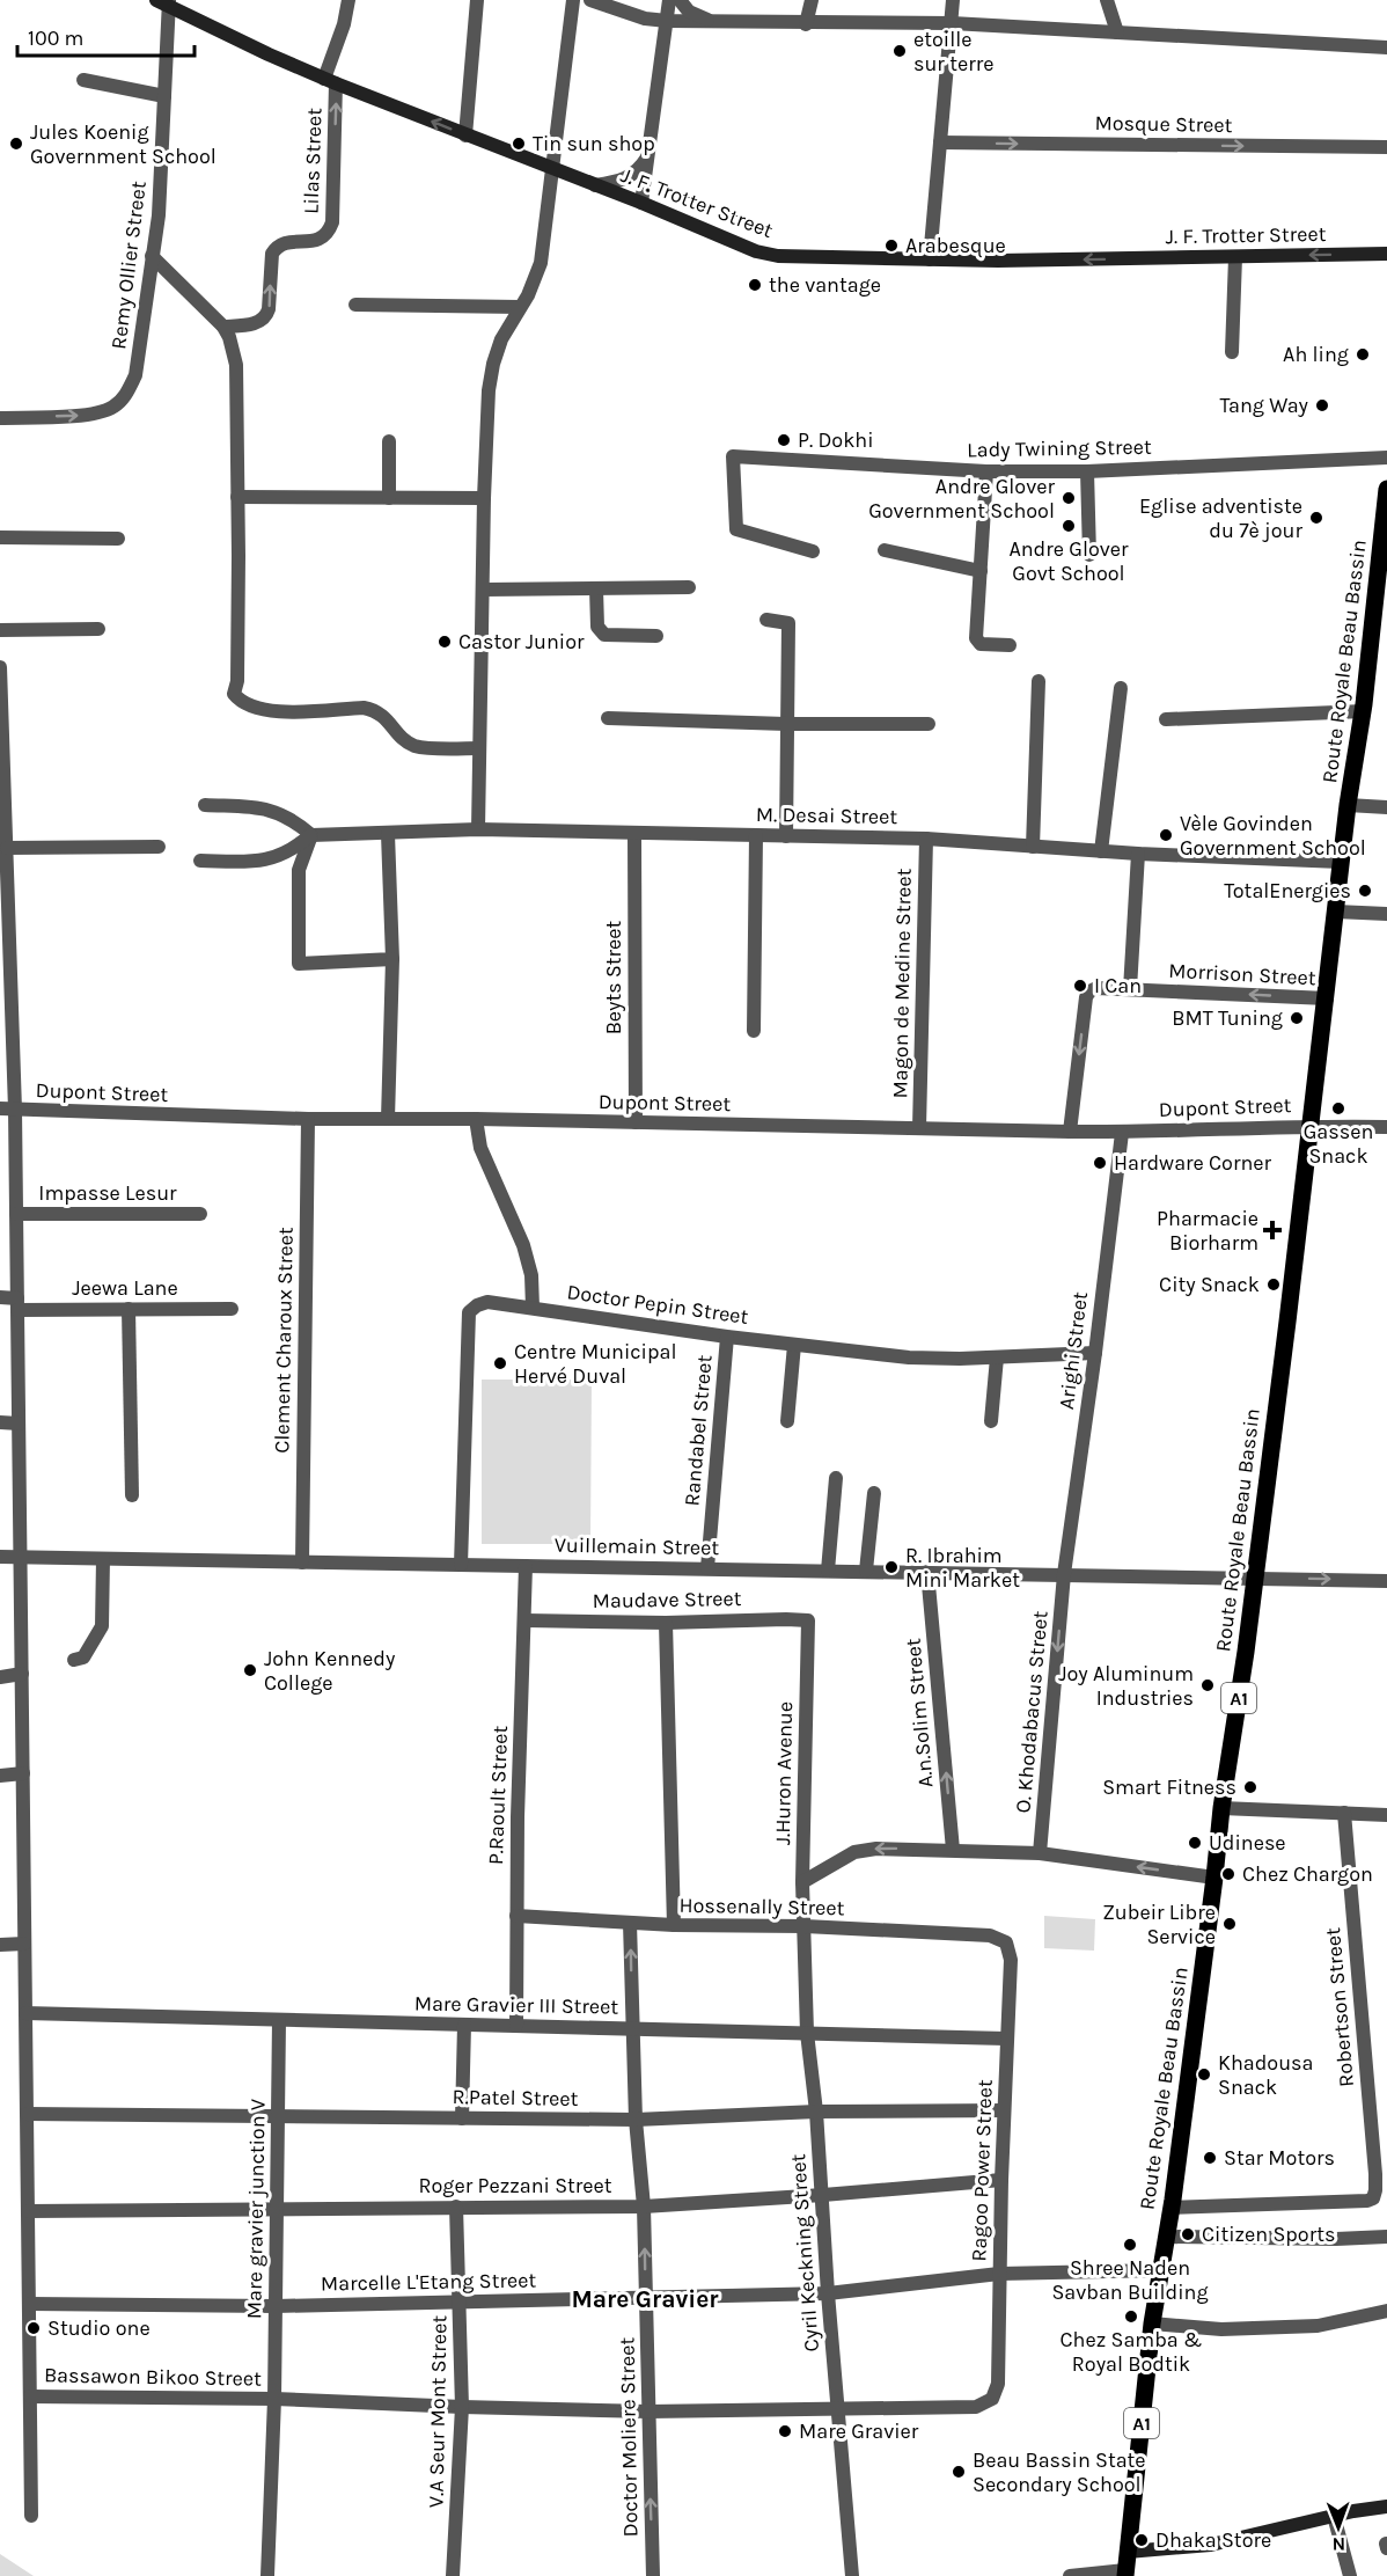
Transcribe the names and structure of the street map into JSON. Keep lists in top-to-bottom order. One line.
{"streets":{"main road":["Route Royale Beau Bassin","A1"],"street":["Mosque Street","Lilas Street","J. F. Trotter Street","Remy Ollier Street","Lady Twining Street","M. Desai Street","Morrison Street","Beyts Street","Magon de Medine Street","Dupont Street","Impasse Lesur","Jeewa Lane","Doctor Pepin Street","Clement Charoux Street","Arighi Street","Randabel Street","Vuillemain Street","Maudave Street","O. Khodabacus Street","A.n.Solim Street","J.Huron Avenue","P.Raoult Street","Hossenally Street","Mare Gravier III Street","Robertson Street","R.Patel Street","Ragoo Power Street","Roger Pezzani Street","Mare gravier junction V","Cyril Keckning Street","Marcelle L'Etang Street","Bassawon Bikoo Street","V.A Seur Mont Street","Doctor Moliere Street"]},"crossings":[["Lilas Street","J. F. Trotter Street"],["J. F. Trotter Street","Remy Ollier Street"],["Route Royale Beau Bassin","M. Desai Street"],["Route Royale Beau Bassin","Morrison Street"],["Route Royale Beau Bassin","Dupont Street"],["Route Royale Beau Bassin","Vuillemain Street"],["Route Royale Beau Bassin","Robertson Street"],["Route Royale Beau Bassin","Marcelle L'Etang Street"],["M. Desai Street","Beyts Street"],["M. Desai Street","Magon de Medine Street"],["Morrison Street","Dupont Street"],["Beyts Street","Dupont Street"],["Magon de Medine Street","Dupont Street"],["Dupont Street","Clement Charoux Street"],["Dupont Street","Arighi Street"],["Doctor Pepin Street","Arighi Street"],["Doctor Pepin Street","Randabel Street"],["Doctor Pepin Street","Vuillemain Street"],["Clement Charoux Street","Vuillemain Street"],["Arighi Street","Vuillemain Street"],["Arighi Street","O. Khodabacus Street"],["Randabel Street","Vuillemain Street"],["Vuillemain Street","O. Khodabacus Street"],["Vuillemain Street","A.n.Solim Street"],["Vuillemain Street","P.Raoult Street"],["Maudave Street","J.Huron Avenue"],["Maudave Street","P.Raoult Street"],["J.Huron Avenue","Hossenally Street"],["J.Huron Avenue","Cyril Keckning Street"],["P.Raoult Street","Hossenally Street"],["P.Raoult Street","Mare Gravier III Street"],["Hossenally Street","Ragoo Power Street"],["Hossenally Street","Cyril Keckning Street"],["Hossenally Street","Doctor Moliere Street"],["Mare Gravier III Street","Ragoo Power Street"],["Mare Gravier III Street","Mare gravier junction V"],["Mare Gravier III Street","Cyril Keckning Street"],["Mare Gravier III Street","Doctor Moliere Street"],["R.Patel Street","Ragoo Power Street"],["R.Patel Street","Mare gravier junction V"],["R.Patel Street","Cyril Keckning Street"],["R.Patel Street","Doctor Moliere Street"],["Ragoo Power Street","Roger Pezzani Street"],["Ragoo Power Street","Cyril Keckning Street"],["Ragoo Power Street","Marcelle L'Etang Street"],["Roger Pezzani Street","Mare gravier junction V"],["Roger Pezzani Street","Cyril Keckning Street"],["Roger Pezzani Street","V.A Seur Mont Street"],["Roger Pezzani Street","Doctor Moliere Street"],["Mare gravier junction V","Marcelle L'Etang Street"],["Mare gravier junction V","Bassawon Bikoo Street"],["Cyril Keckning Street","Marcelle L'Etang Street"],["Marcelle L'Etang Street","V.A Seur Mont Street"],["Marcelle L'Etang Street","Doctor Moliere Street"]],"one_way":["Lilas Street","J. F. Trotter Street","Remy Ollier Street","O. Khodabacus Street","A.n.Solim Street","Doctor Moliere Street"],"districts":["Mare Gravier"],"places":{"other":["etoille sur terre","Jules Koenig Government School","Tin sun shop","Arabesque","the vantage","Ah ling","Tang Way","P. Dokhi","Andre Glover Government School","Eglise adventiste du 7è jour","Andre Glover Govt School","Castor Junior","Vèle Govinden Government School","TotalEnergies","I Can","BMT Tuning","Gassen Snack","Hardware Corner","City Snack","Centre Municipal Hervé Duval","R. Ibrahim Mini Market","John Kennedy College","Joy Aluminum Industries","Smart Fitness","Udinese","Chez Chargon","Zubeir Libre Service","Khadousa Snack","Star Motors","Citizen Sports","Shree Naden Savban Building","Chez Samba & Royal Bodtik","Studio one","Mare Gravier","Beau Bassin State Secondary School","Dhaka Store"],"health":["Pharmacie Biorharm"]},"scale_bar":"100 m","north":"bottom"}
